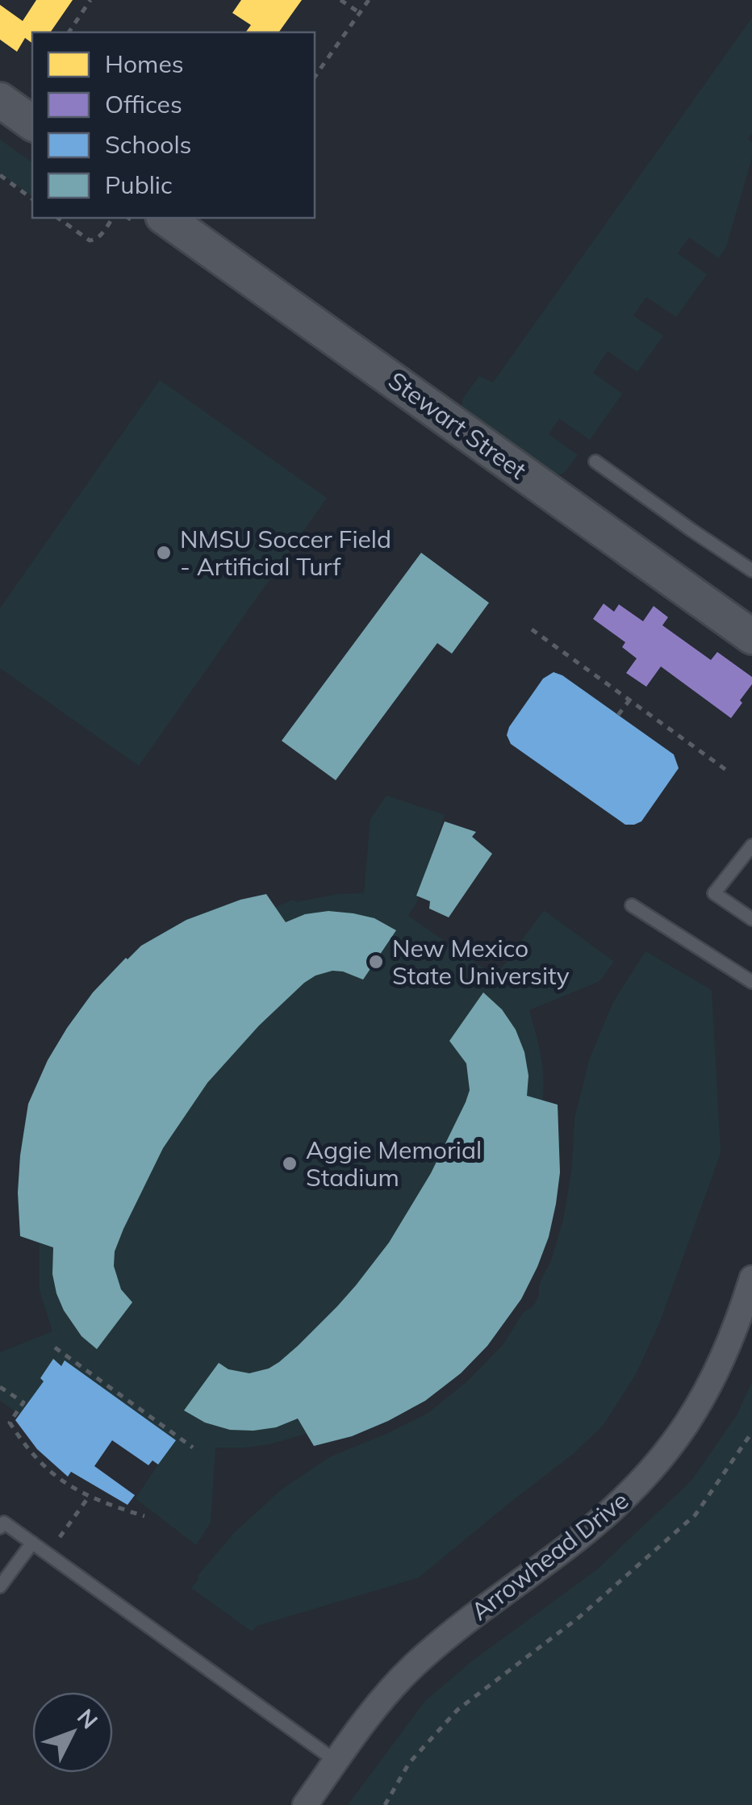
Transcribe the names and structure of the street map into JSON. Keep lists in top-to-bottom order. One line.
{"streets":{"street":["Stewart Street","Arrowhead Drive"]},"places":["NMSU Soccer Field - Artificial Turf","New Mexico State University","Aggie Memorial Stadium"],"legend":["Homes","Offices","Schools","Public"],"north":"top right"}
